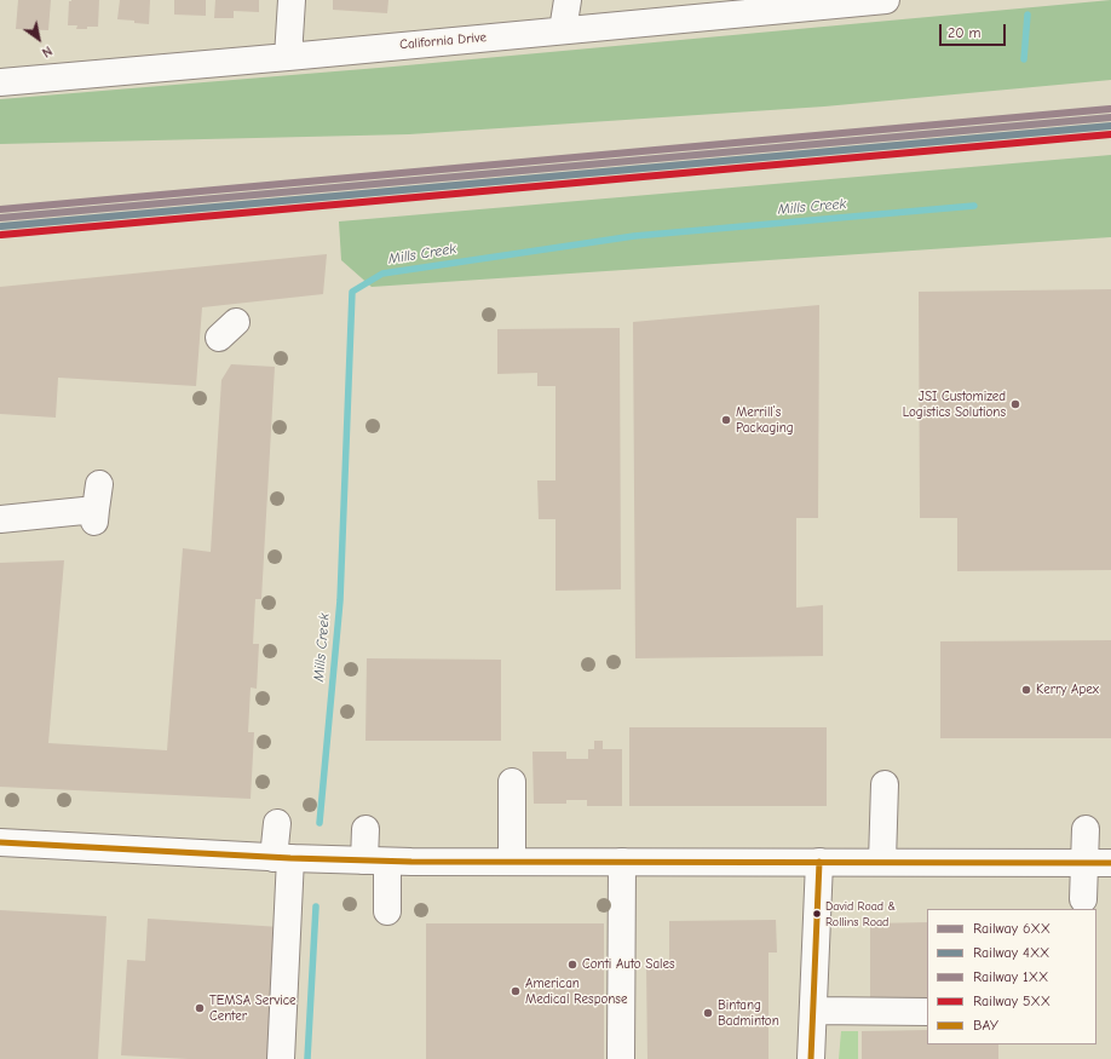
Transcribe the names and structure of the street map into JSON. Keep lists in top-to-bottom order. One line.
{"streets":{"street":["California Drive"]},"water":["Mills Creek"],"places":["JSI Customized Logistics Solutions","Merrill’s Packaging","Kerry Apex","David Road & Rollins Road","Conti Auto Sales","American Medical Response","TEMSA Service Center","Bintang Badminton"],"lines":["rail line 1XX","rail line 6XX","rail line 4XX","rail line 5XX","transit line BAY"],"legend":["Railway 6XX","Railway 4XX","Railway 1XX","Railway 5XX","BAY"],"scale_bar":"20 m","north":"bottom right"}
